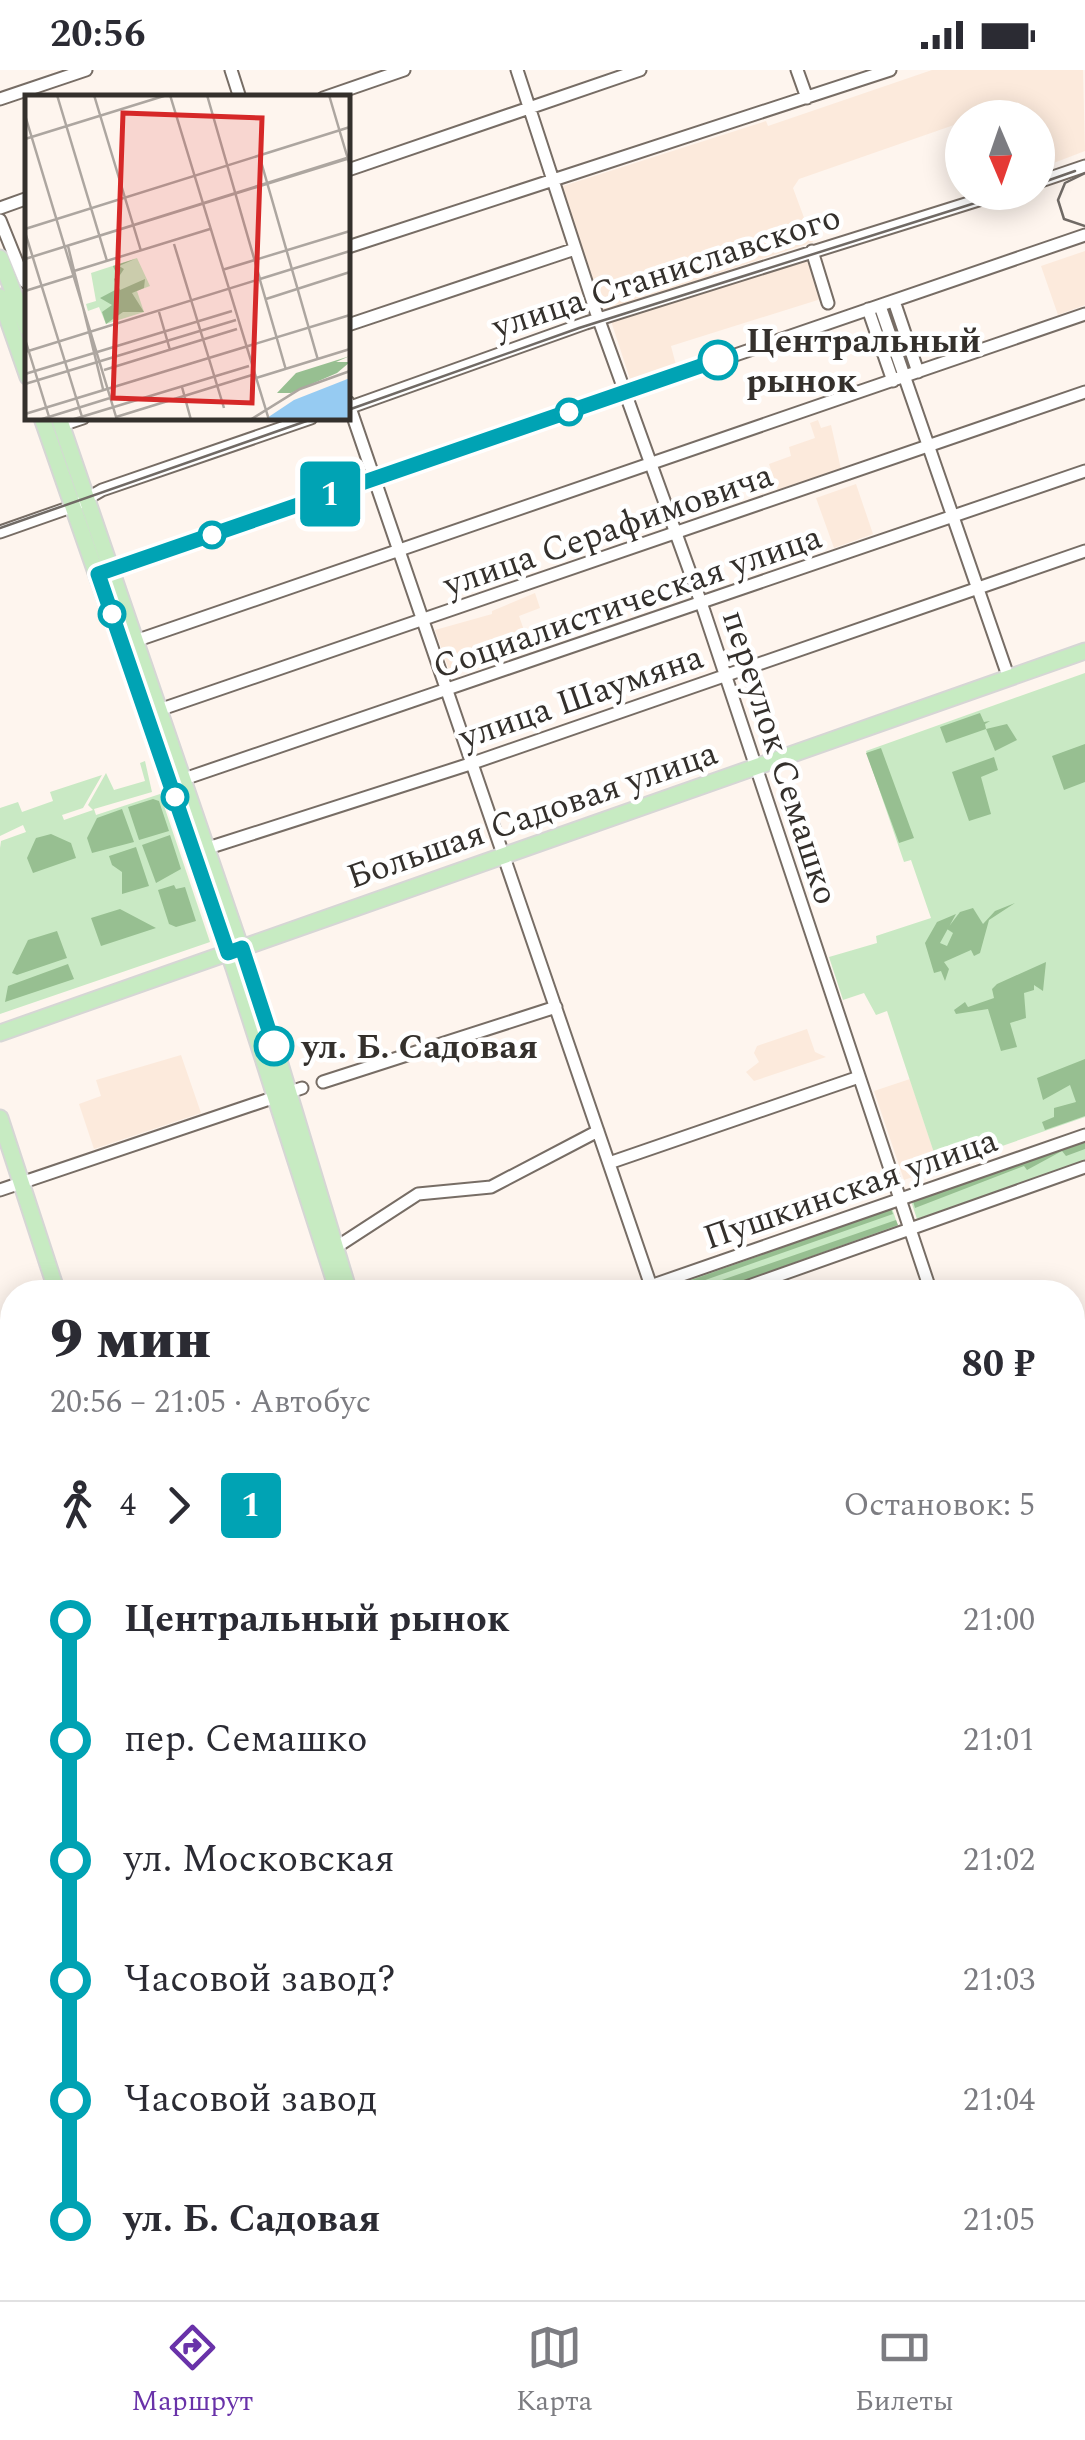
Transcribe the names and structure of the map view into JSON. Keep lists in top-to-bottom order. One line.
{"streets":{"main road":["Большая Садовая улица"],"street":["улица Станиславского","улица Серафимовича","Социалистическая улица","улица Шаумяна","переулок Семашко","Пушкинская улица"]},"crossings":[["улица Станиславского","переулок Семашко"],["улица Серафимовича","переулок Семашко"],["Социалистическая улица","переулок Семашко"],["улица Шаумяна","переулок Семашко"],["переулок Семашко","Большая Садовая улица"],["переулок Семашко","Пушкинская улица"]],"places":["Центральный рынок","ул. Б. Садовая"],"lines":["bus line 1"],"north":"bottom","page":{"status":"20:56","on_map":"1","heading":["9 мин","20:56 – 21:05 · Автобус","80 ₽"],"legs":["4","1","Остановок: 5"],"list":[{"name":"Центральный рынок","value":"21:00"},{"name":"пер. Семашко","value":"21:01"},{"name":"ул. Московская","value":"21:02"},{"name":"Часовой завод?","value":"21:03"},{"name":"Часовой завод","value":"21:04"},{"name":"ул. Б. Садовая","value":"21:05"}],"tabs":["Маршрут","Карта","Билеты"]}}
